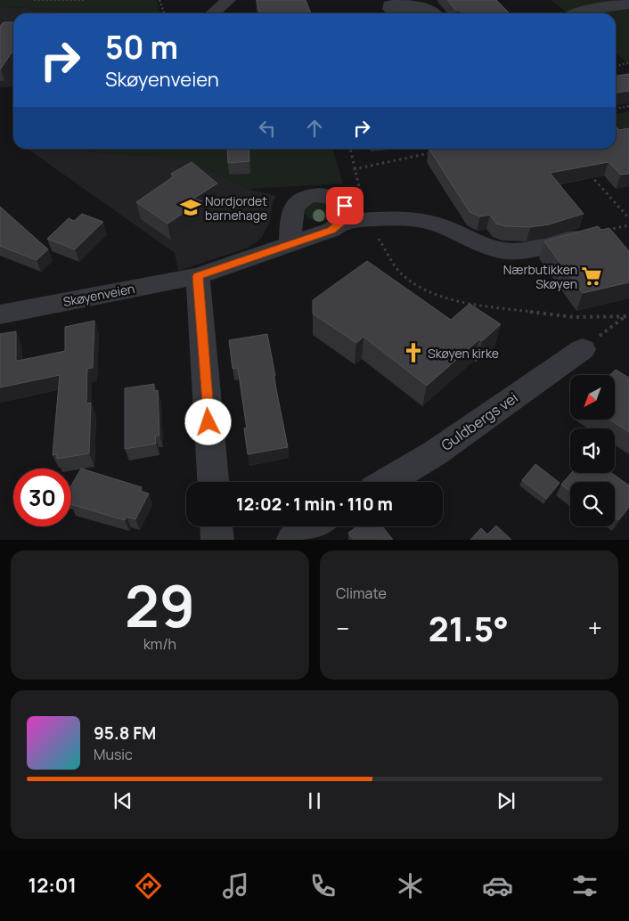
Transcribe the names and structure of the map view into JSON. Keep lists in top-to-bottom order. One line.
{"streets":{"street":["Skøyenveien","Guldbergs vei"]},"places":{"school or university":["Nordjordet barnehage"],"supermarket":["Nærbutikken Skøyen"],"church":["Skøyen kirke"]},"north":"bottom left","page":{"turn":["50 m","Skøyenveien"],"limit":"30","trip":"12:02 · 1 min · 110 m","tile":[["29","km/h"],"Climate"],"heat":["−","21.5°","+"],"song":["95.8 FM","Music"],"tabs":"12:01"}}
